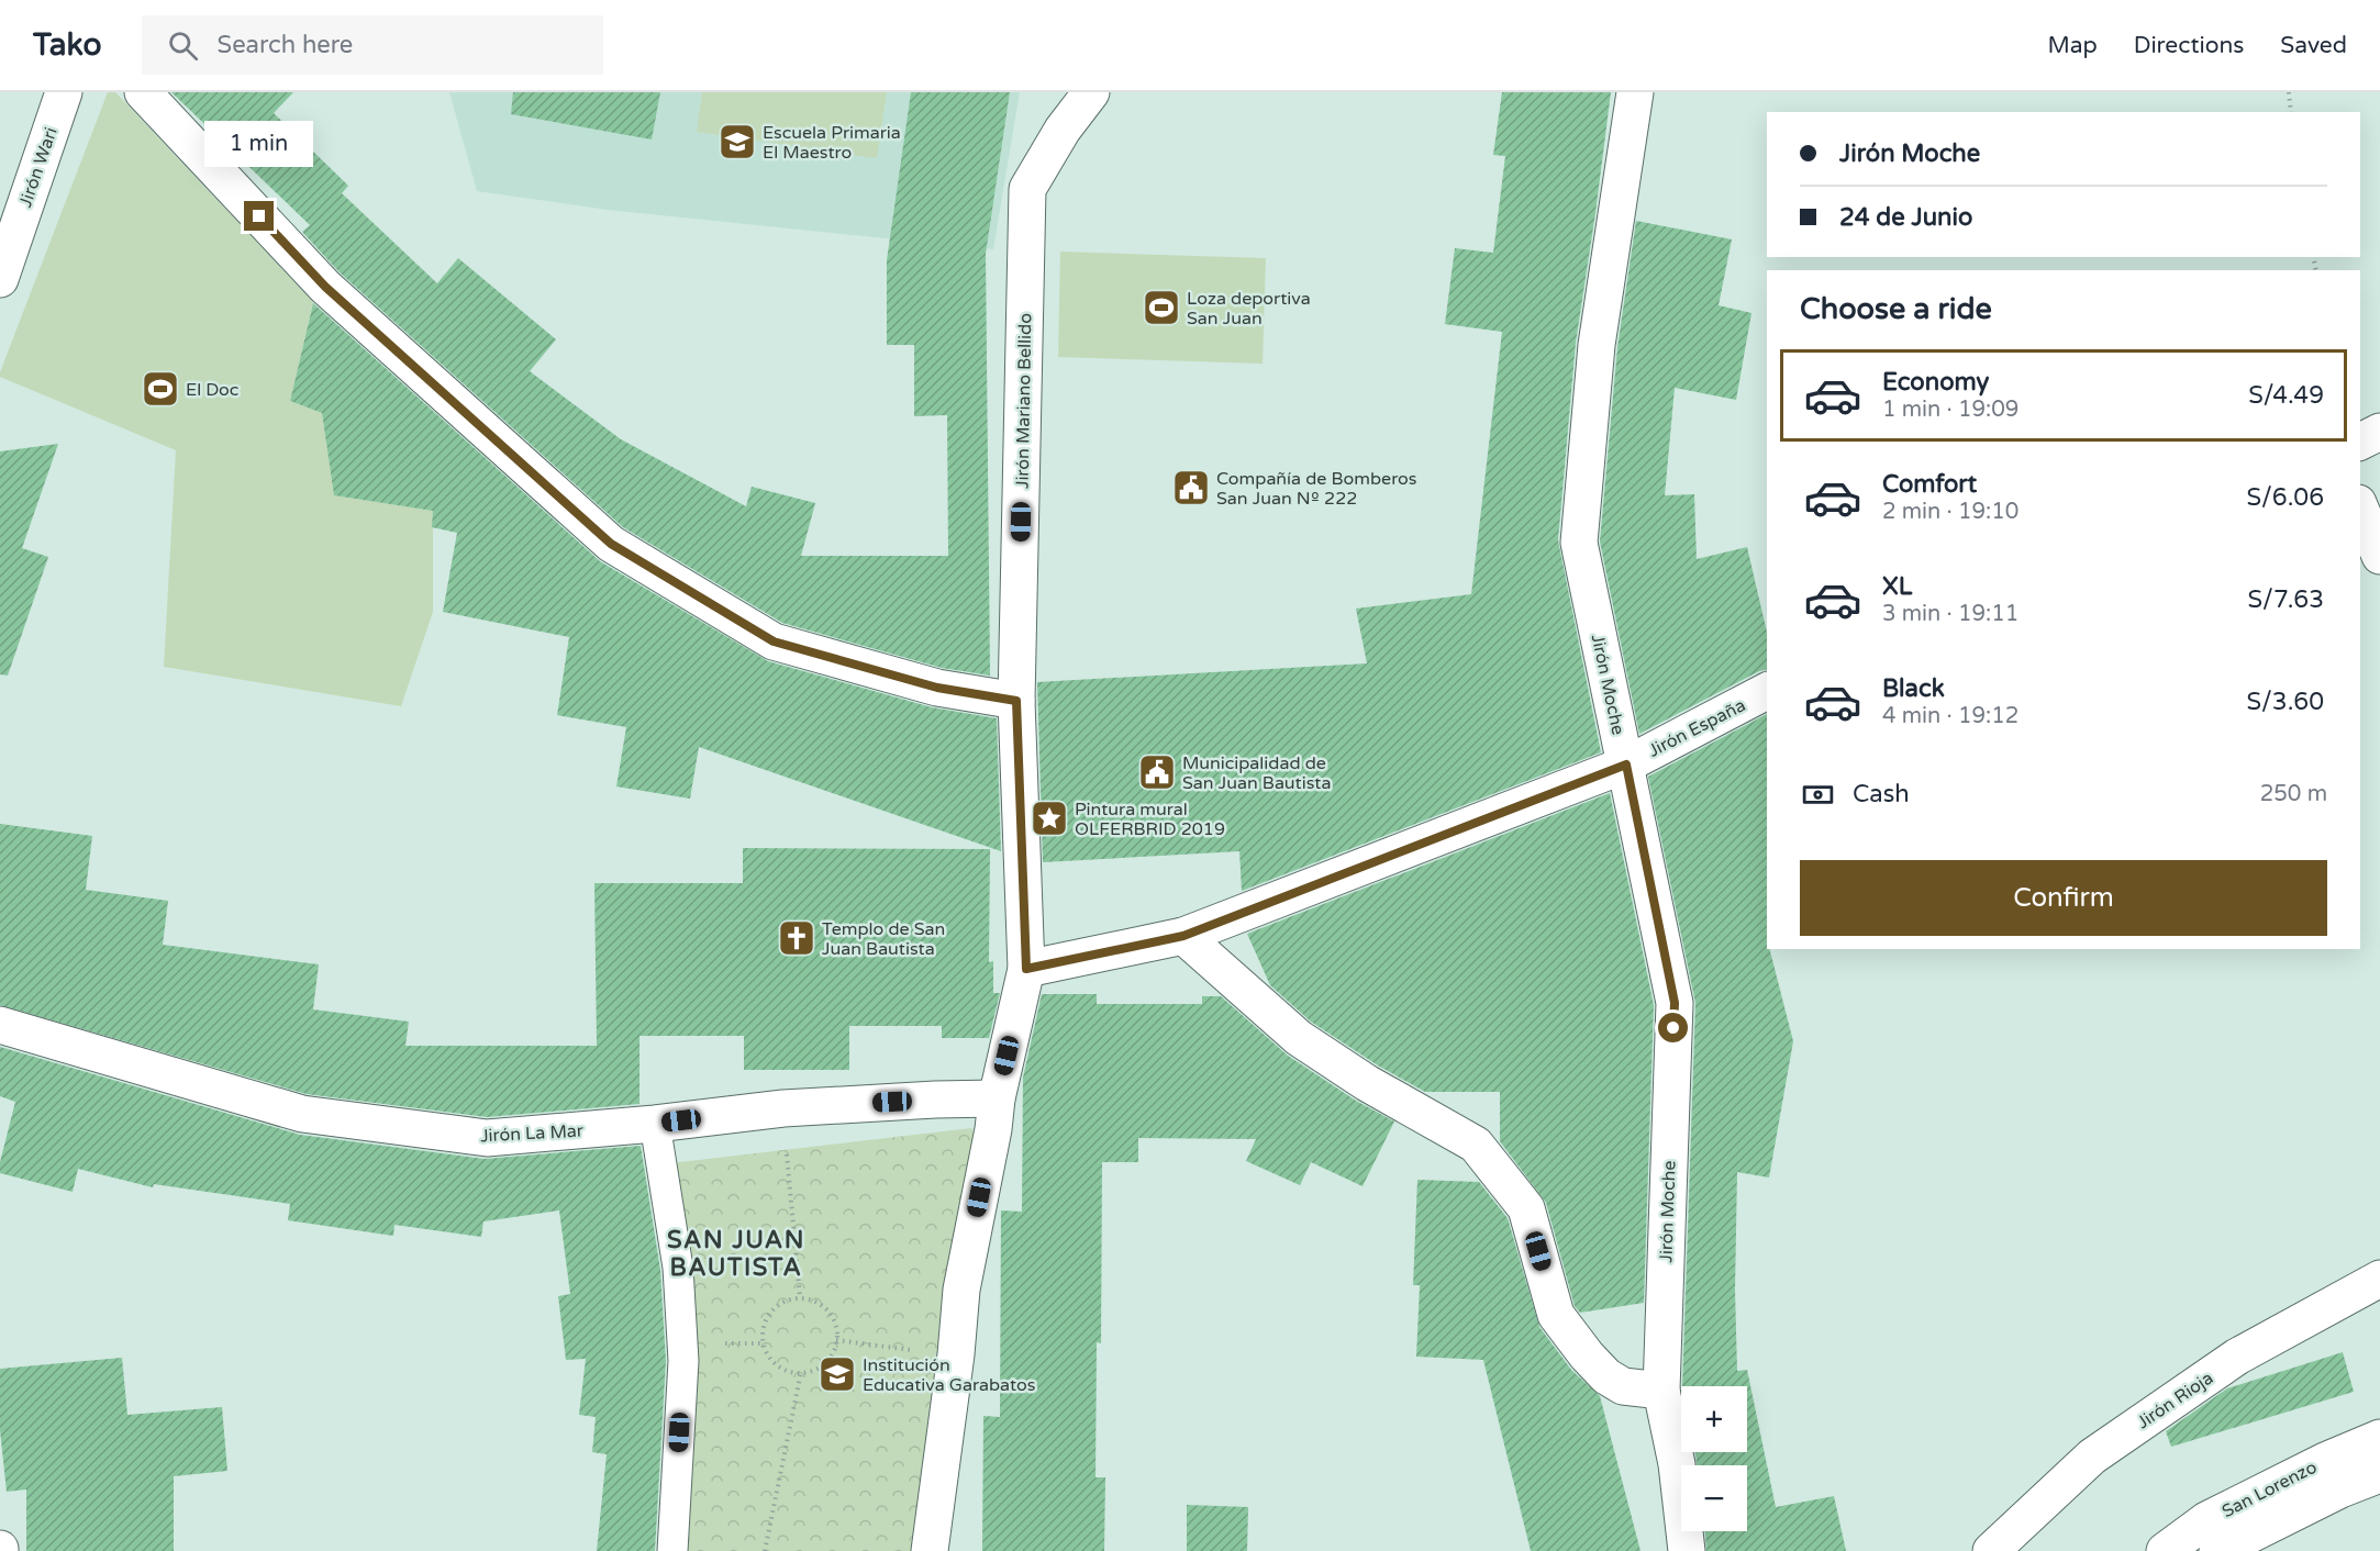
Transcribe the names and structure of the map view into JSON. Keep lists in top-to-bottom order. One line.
{"streets":{"street":["Jirón Wari","Jirón Mariano Bellido","Jirón Moche","Jirón España","Jirón La Mar","Jirón Rioja","San Lorenzo"]},"crossings":[["Jirón Mariano Bellido","Jirón España"],["Jirón Mariano Bellido","Jirón La Mar"],["Jirón Moche","Jirón España"]],"districts":["SAN JUAN BAUTISTA"],"places":{"school or university":["Escuela Primaria El Maestro","Institución Educativa Garabatos"],"sports":["Loza deportiva San Juan","El Doc"],"public building":["Compañía de Bomberos San Juan Nº 222","Municipalidad de San Juan Bautista"],"place":["Pintura mural OLFERBRID 2019"],"church":["Templo de San Juan Bautista"]},"page":{"header":"Tako","search":"Search here","nav":["Map","Directions","Saved"],"banner":["Jirón Moche","24 de Junio"],"bubble":"1 min","heading":"Choose a ride","list":[{"name":"Economy","note":"1 min · 19:09","value":"S/4.49"},{"name":"Comfort","note":"2 min · 19:10","value":"S/6.06"},{"name":"XL","note":"3 min · 19:11","value":"S/7.63"},{"name":"Black","note":"4 min · 19:12","value":"S/3.60"}],"pay":["Cash","250 m"],"buttons":"Confirm","map_buttons":["+","−"]}}
